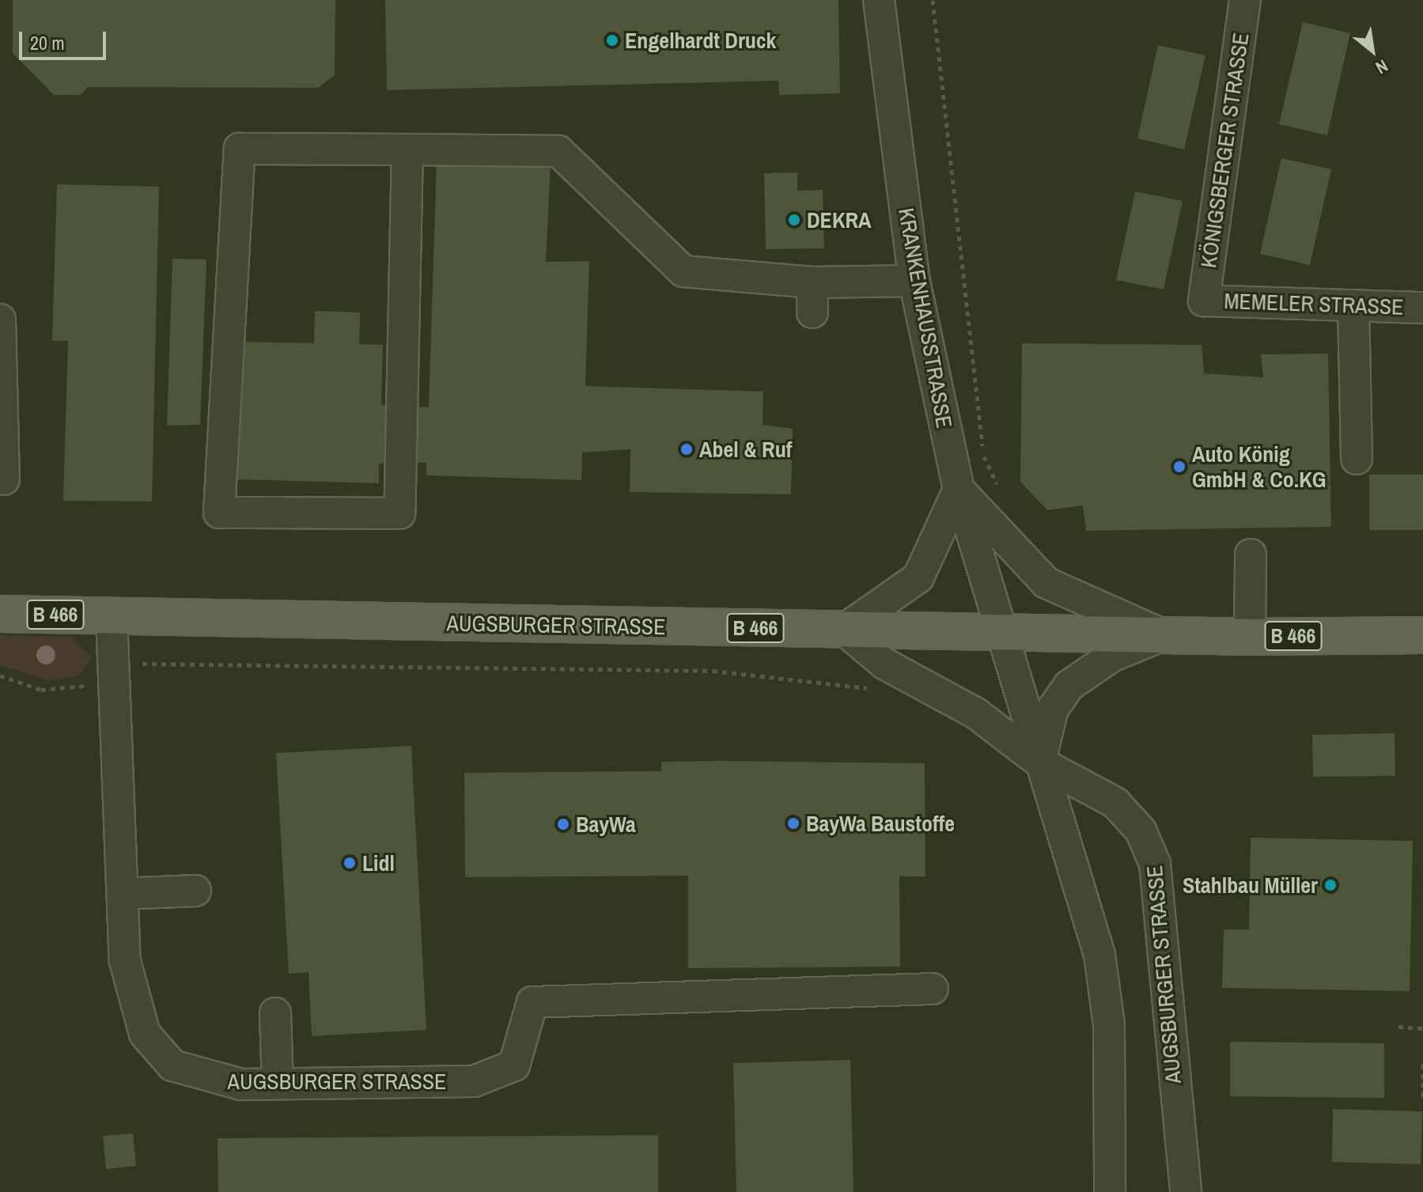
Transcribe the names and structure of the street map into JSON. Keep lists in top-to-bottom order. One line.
{"streets":{"main road":["B 466","AUGSBURGER STRASSE"],"street":["KÖNIGSBERGER STRASSE","MEMELER STRASSE","KRANKENHAUSSTRASSE"]},"crossings":[["KÖNIGSBERGER STRASSE","MEMELER STRASSE"],["KRANKENHAUSSTRASSE","AUGSBURGER STRASSE"]],"places":["Engelhardt Druck","DEKRA","Abel & Ruf","Auto König GmbH & Co.KG","BayWa Baustoffe","BayWa","Lidl","Stahlbau Müller"],"scale_bar":"20 m","north":"bottom right"}
